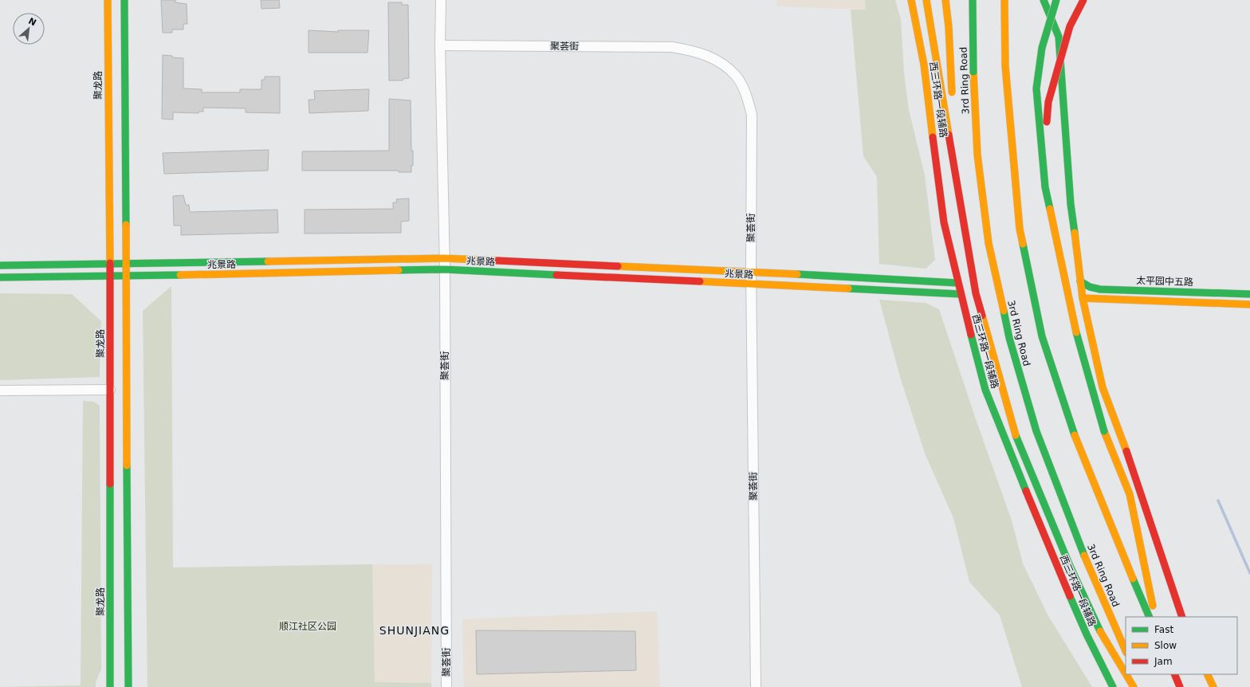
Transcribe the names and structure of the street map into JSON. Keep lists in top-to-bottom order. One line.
{"streets":{"main road":["3rd Ring Road","聚龙路","西三环路一段辅路","兆景路","太平园中五路"],"street":["聚荟街"]},"crossings":[["聚荟街","兆景路"],["聚龙路","兆景路"],["西三环路一段辅路","兆景路"]],"districts":["SHUNJIANG"],"parks":["顺江社区公园"],"legend":["Fast","Slow","Jam"],"north":"top right"}
